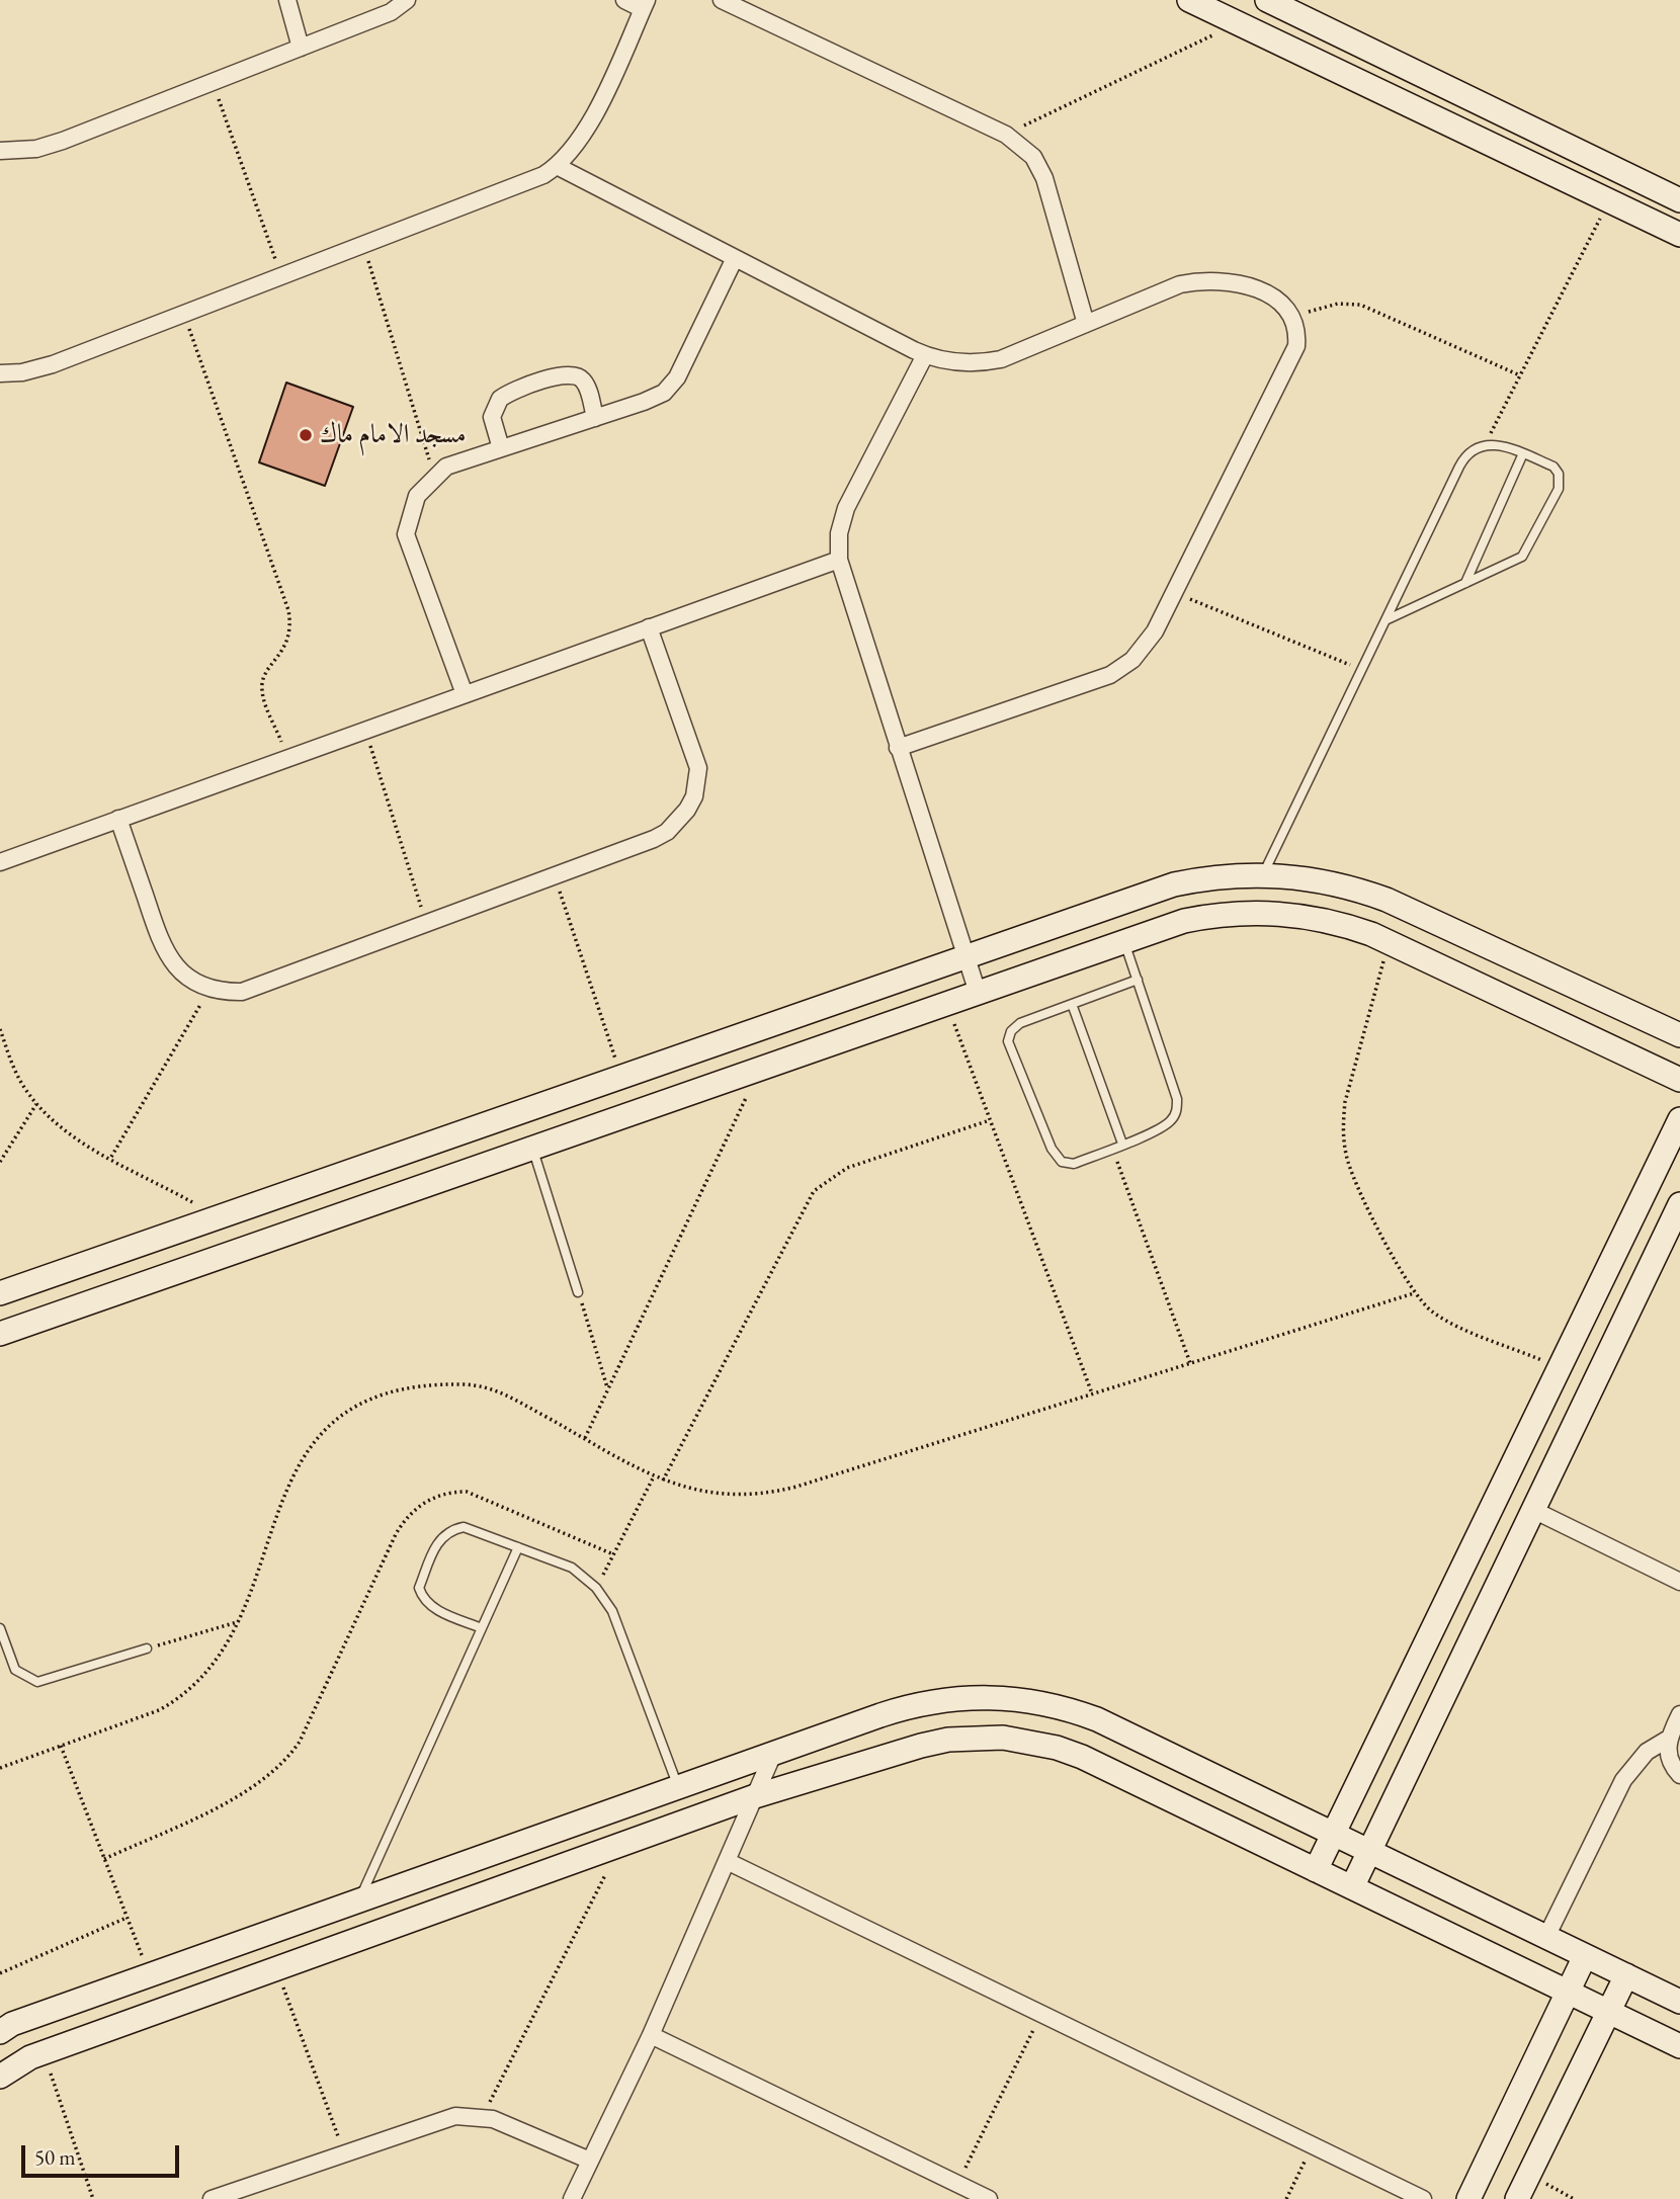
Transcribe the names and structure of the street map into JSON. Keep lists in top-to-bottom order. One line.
{"places":["مسجد الامام ماك"],"scale_bar":"50 m"}
